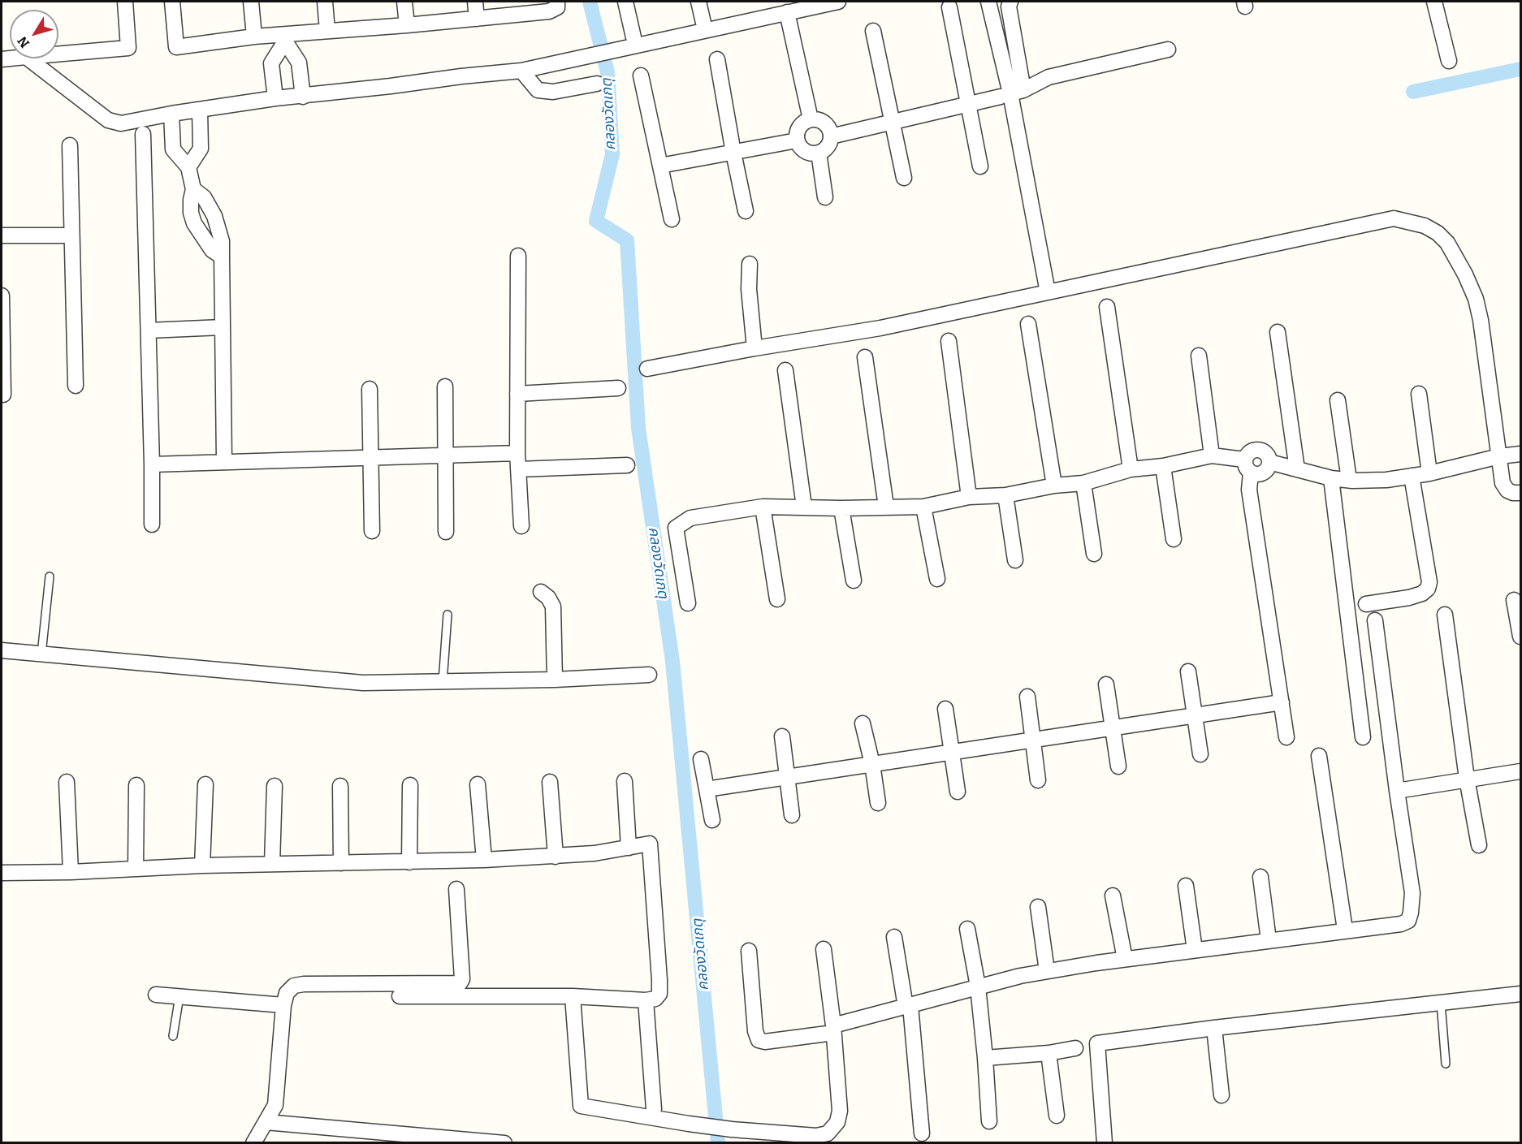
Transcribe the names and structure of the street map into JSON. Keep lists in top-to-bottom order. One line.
{"water":["คลองวัดเกตุ"],"north":"bottom left"}
